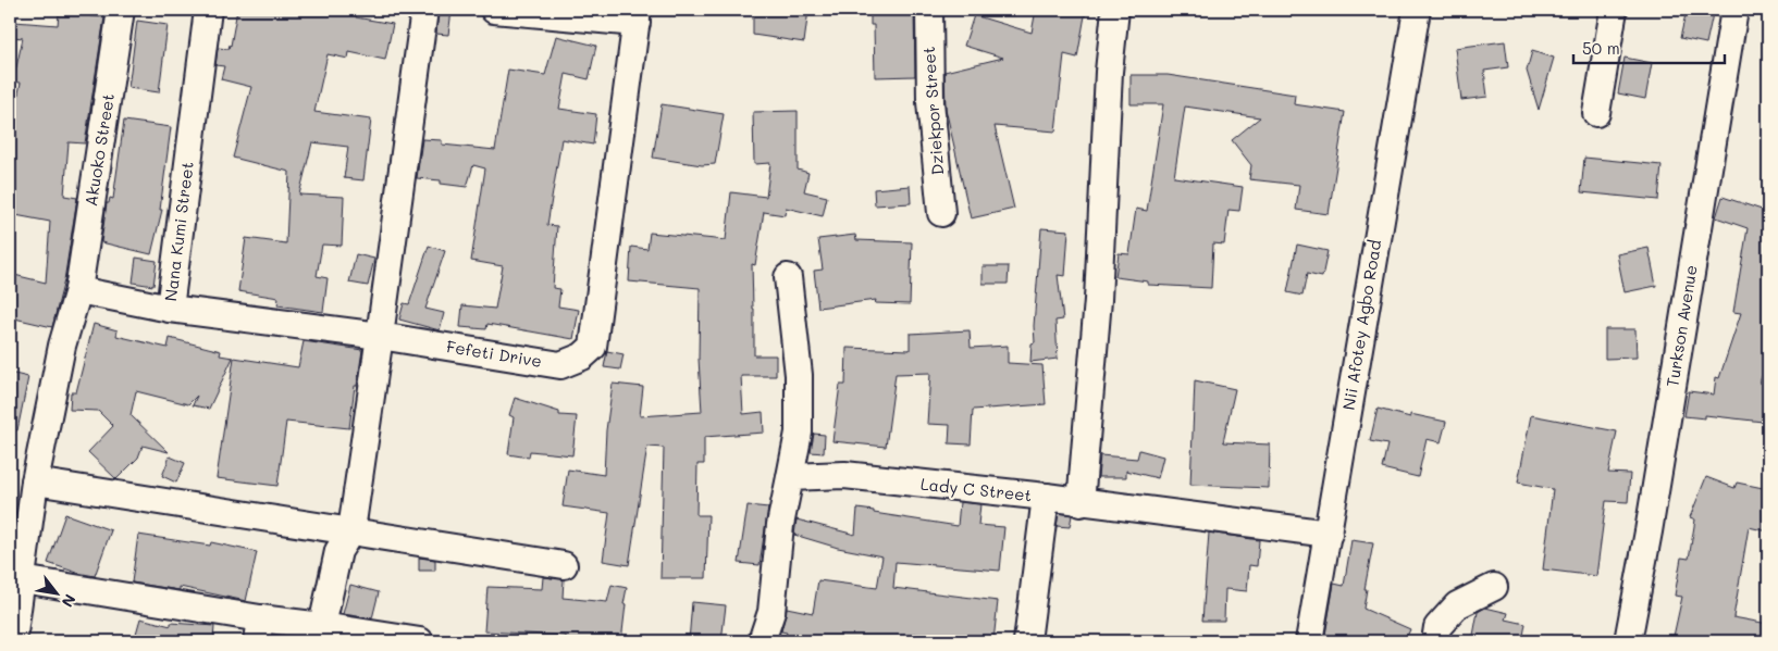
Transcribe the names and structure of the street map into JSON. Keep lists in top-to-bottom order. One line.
{"streets":{"street":["Dziekpor Street","Akuoko Street","Nana Kumi Street","Nii Afotey Agbo Road","Turkson Avenue","Fefeti Drive","Lady C Street"]},"crossings":[["Nana Kumi Street","Fefeti Drive"],["Nii Afotey Agbo Road","Lady C Street"]],"scale_bar":"50 m","north":"bottom right"}
